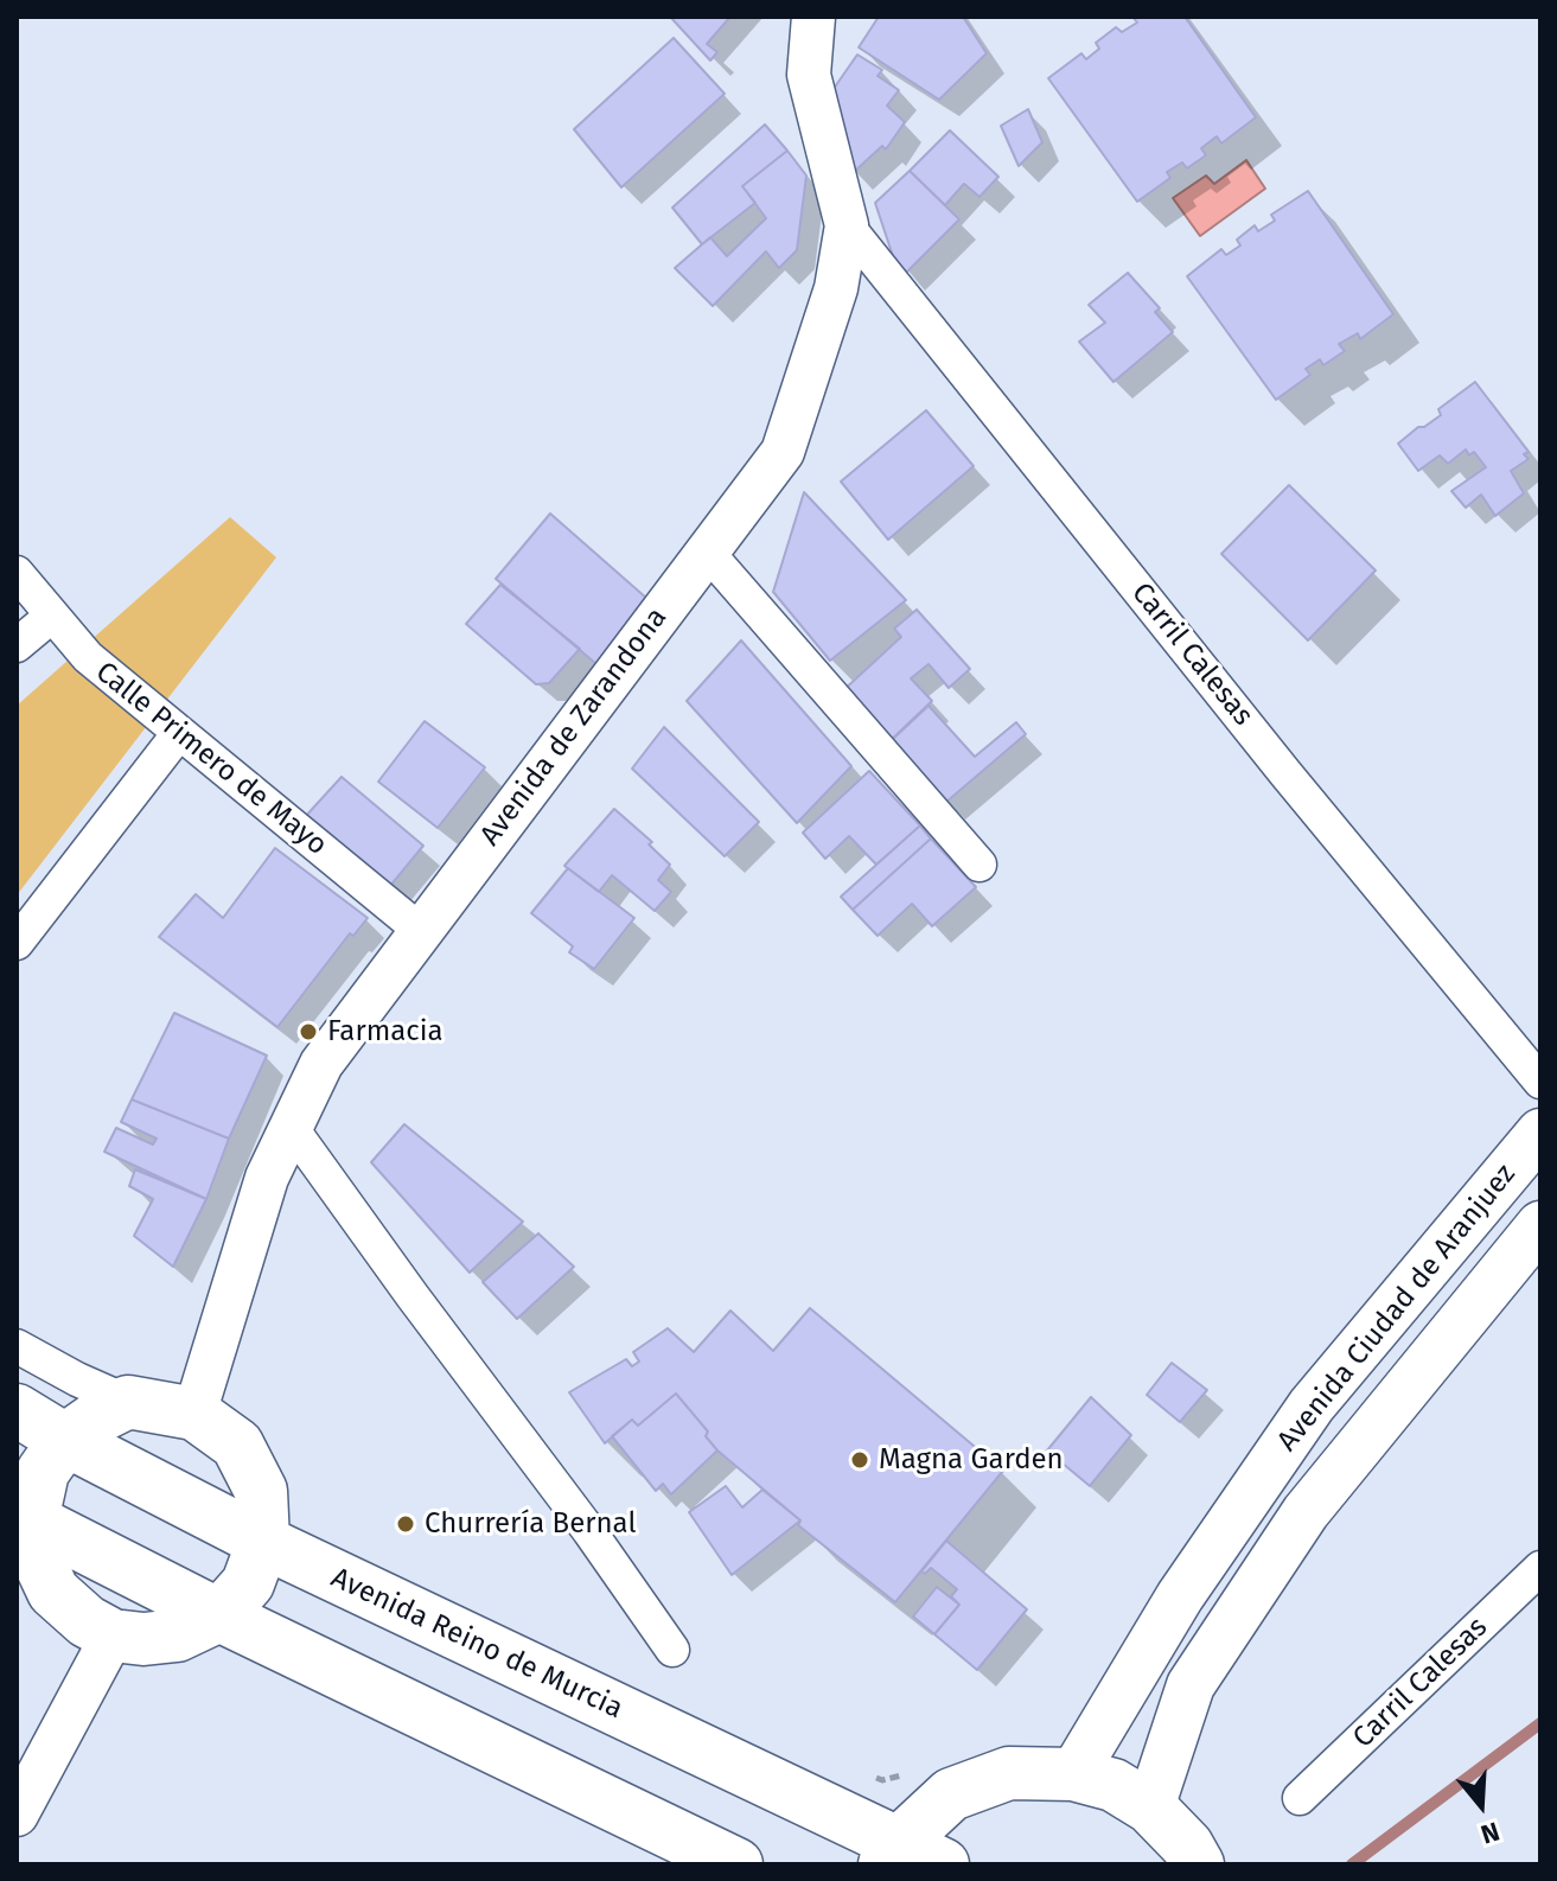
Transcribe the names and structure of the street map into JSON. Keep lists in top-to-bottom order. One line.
{"streets":{"main road":["Avenida Ciudad de Aranjuez","Avenida Reino de Murcia"],"street":["Carril Calesas","Avenida de Zarandona","Calle Primero de Mayo"]},"crossings":[["Carril Calesas","Avenida de Zarandona"],["Avenida de Zarandona","Calle Primero de Mayo"]],"places":["Farmacia","Magna Garden","Churrería Bernal"],"north":"bottom"}
